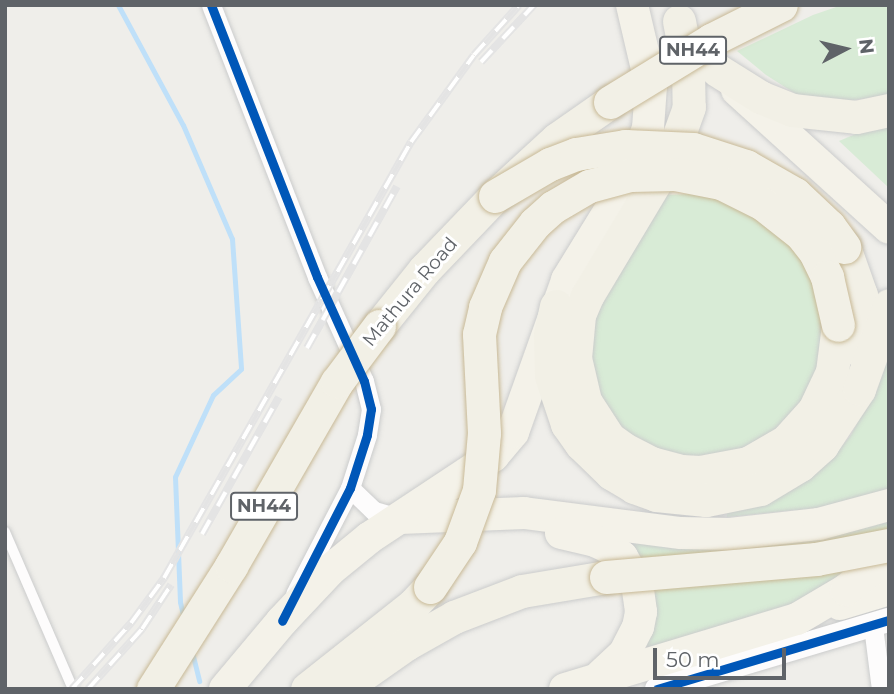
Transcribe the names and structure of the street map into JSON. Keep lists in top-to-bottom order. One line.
{"streets":{"highway":["NH44","Mathura Road"]},"scale_bar":"50 m","north":"right"}
